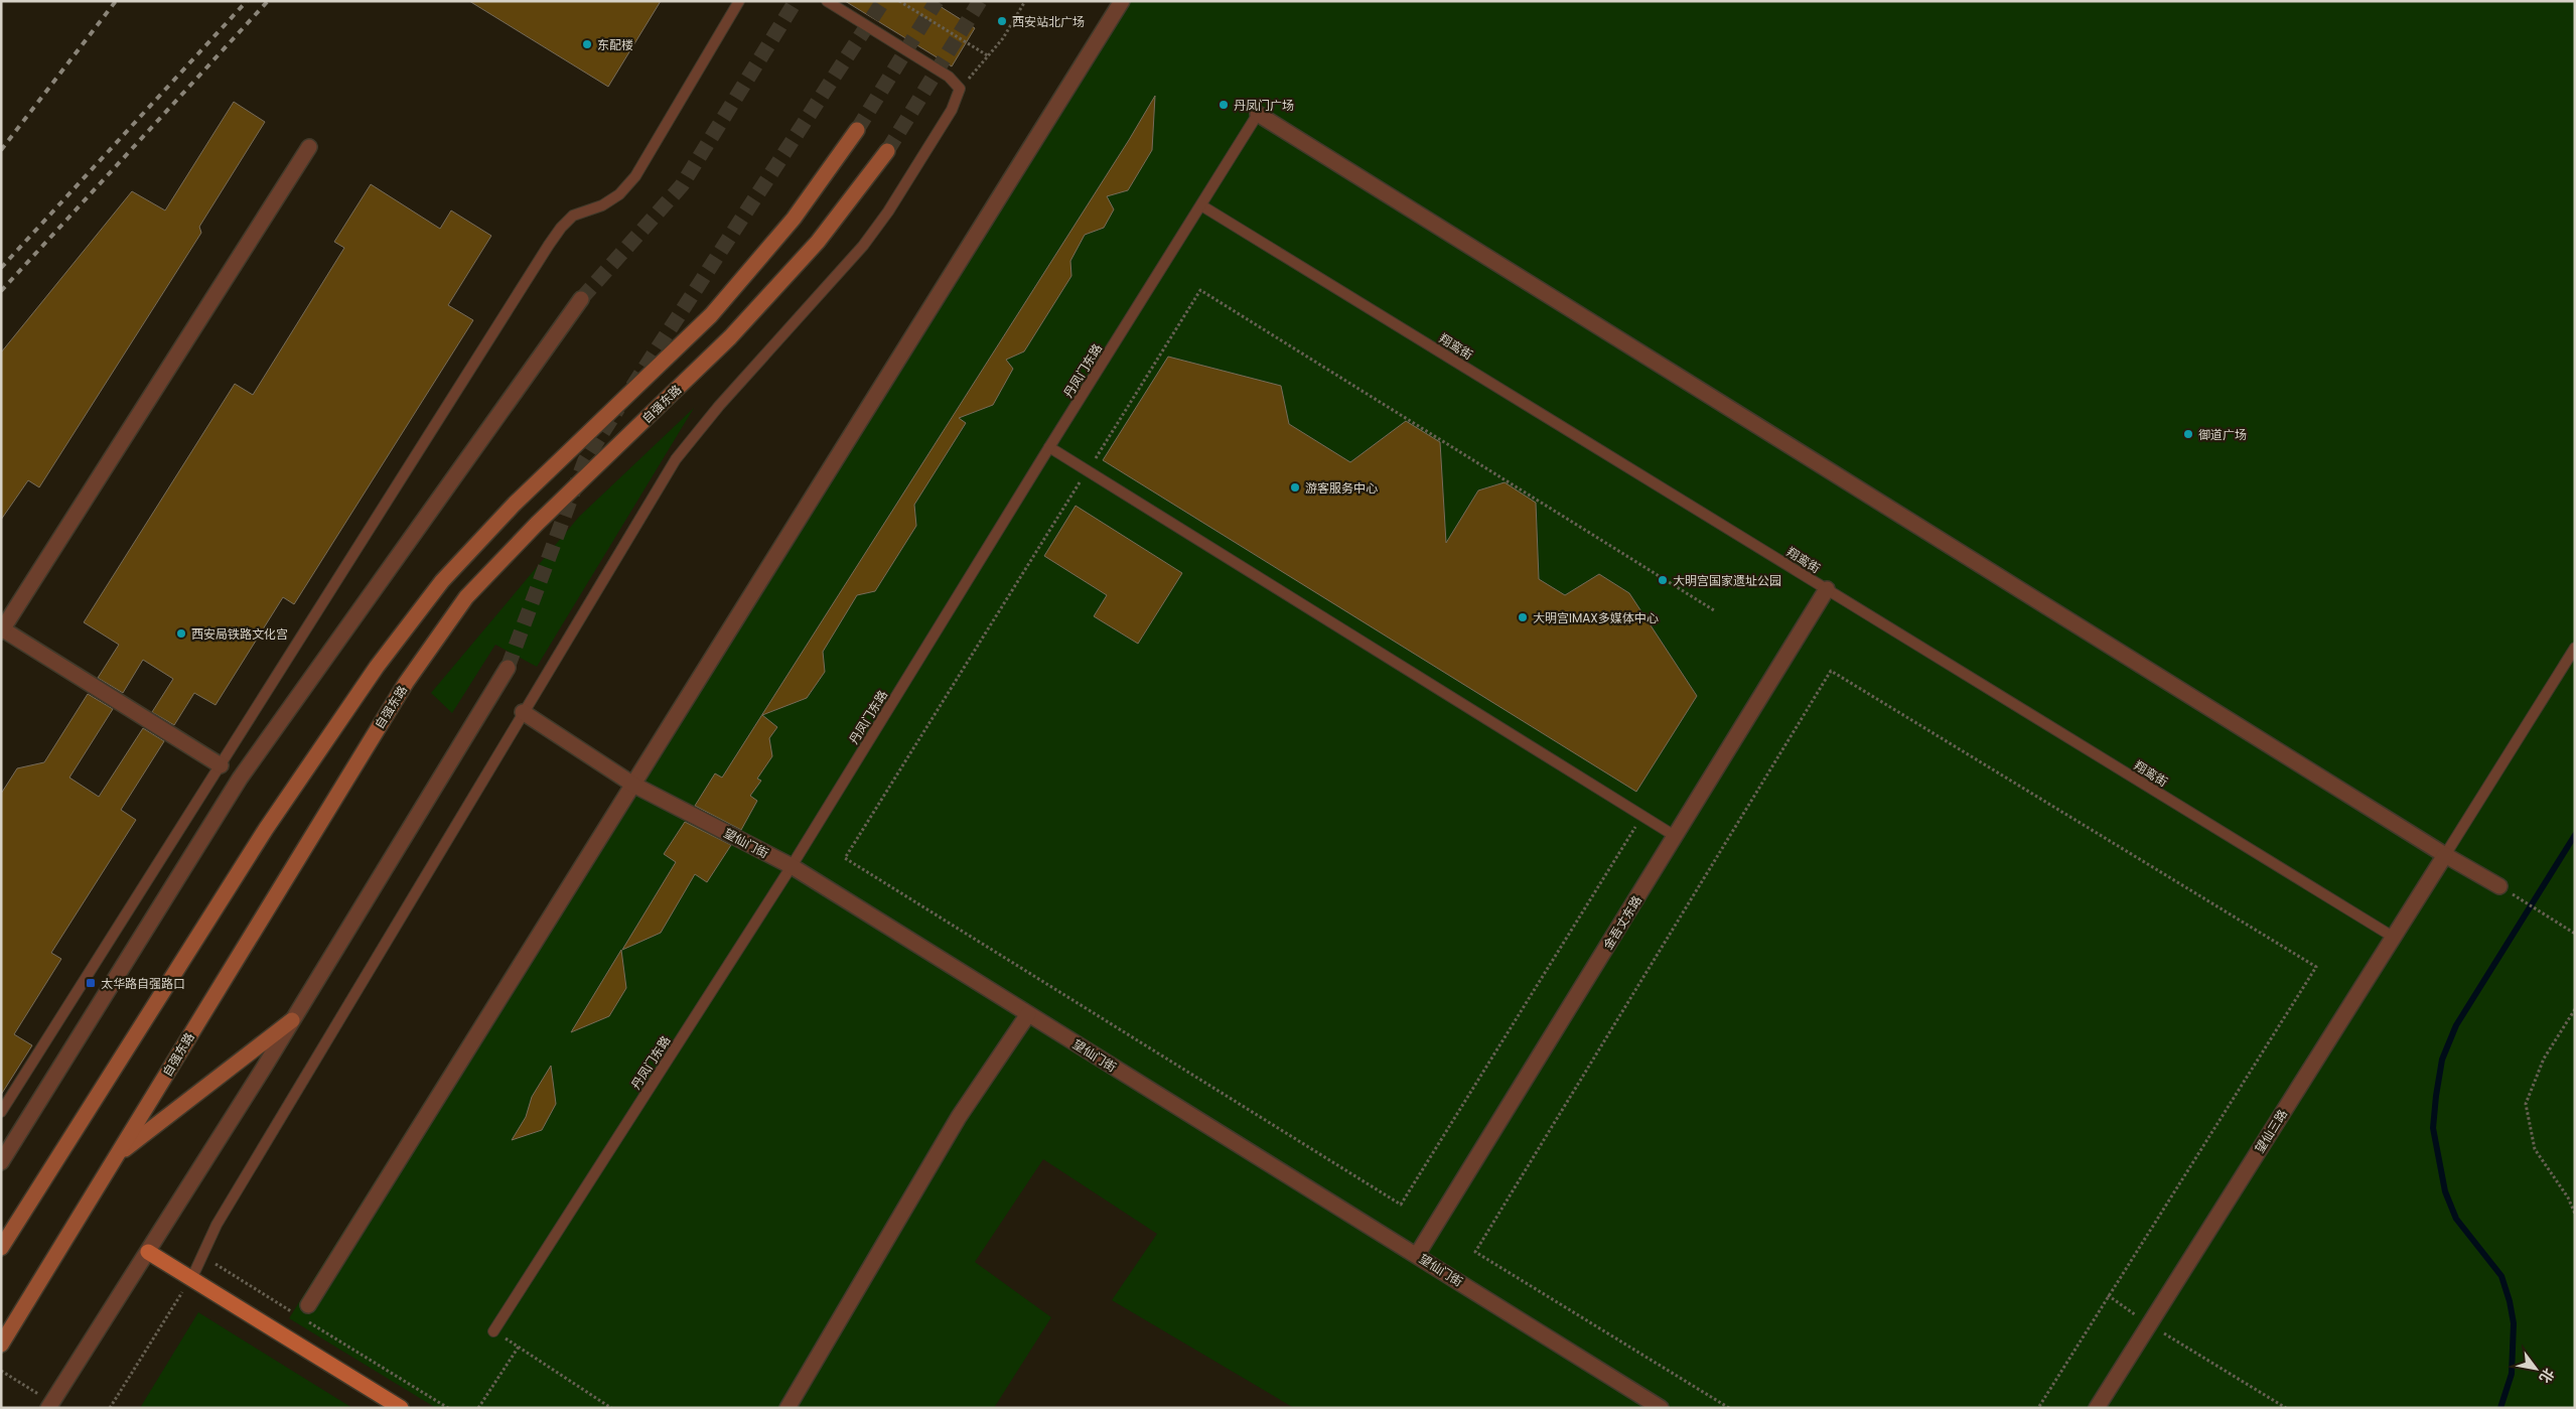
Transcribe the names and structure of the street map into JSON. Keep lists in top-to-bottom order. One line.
{"streets":{"main road":["自强东路"],"street":["望仙门街","金吾丈东路","望仙三路"],"lane":["翔鸾街","丹凤门东路"]},"crossings":[["翔鸾街","丹凤门东路"],["翔鸾街","金吾丈东路"],["翔鸾街","望仙三路"],["丹凤门东路","望仙门街"],["望仙门街","金吾丈东路"]],"places":{"other":["西安站北广场","东配楼","丹凤门广场","御道广场","游客服务中心","大明宫国家遗址公园","大明宫IMAX多媒体中心","西安局铁路文化宫"],"transit":["太华路自强路口"]},"north":"bottom right"}
